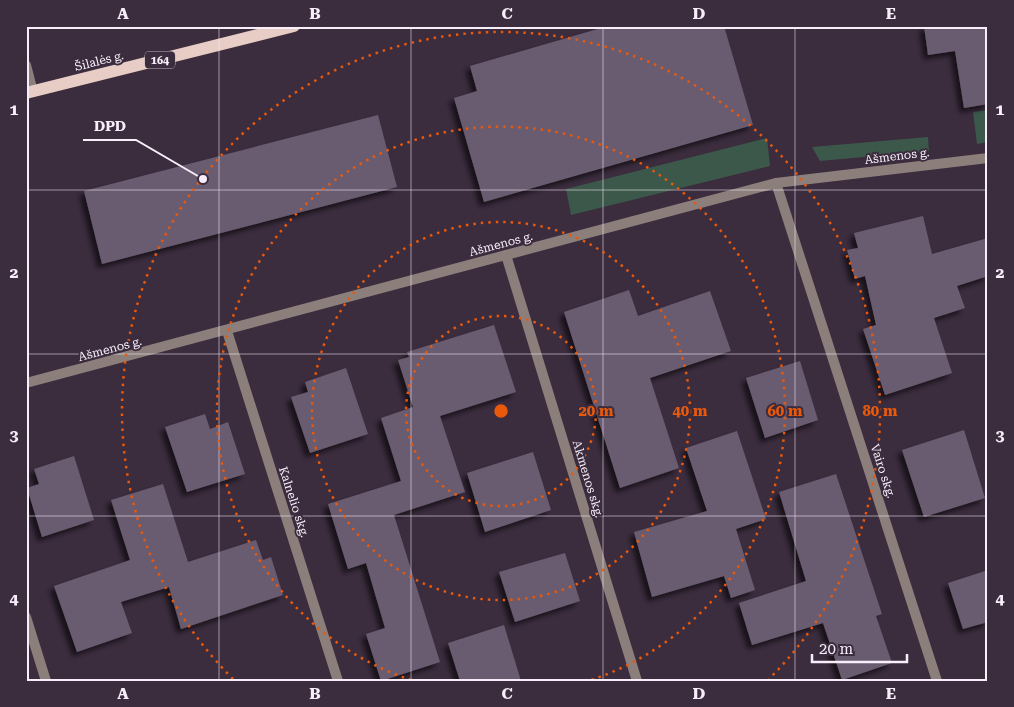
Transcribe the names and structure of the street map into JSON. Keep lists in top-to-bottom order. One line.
{"streets":{"main road":["164","Šilalės g."],"street":["Ašmenos g.","Vairo skg.","Akmenos skg.","Kalnelio skg."]},"crossings":[["Ašmenos g.","Vairo skg."],["Ašmenos g.","Akmenos skg."],["Ašmenos g.","Kalnelio skg."]],"places":["DPD"],"scale_bar":"20 m","grid":{"columns":["A","B","C","D","E"],"rows":["1","2","3","4"]},"rings":["20 m","40 m","60 m","80 m"]}
